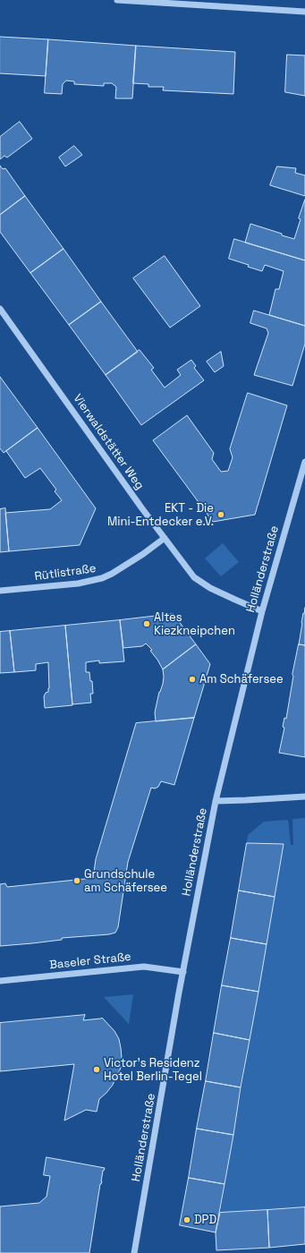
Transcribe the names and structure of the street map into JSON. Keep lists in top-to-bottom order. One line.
{"streets":{"street":["Vierwaldstätter Weg","Holländerstraße","Rütlistraße","Baseler Straße"]},"crossings":[["Vierwaldstätter Weg","Holländerstraße"],["Vierwaldstätter Weg","Rütlistraße"],["Holländerstraße","Baseler Straße"]],"places":["EKT - Die Mini-Entdecker e.V.","Altes Kiezkneipchen","Am Schäfersee","Grundschule am Schäfersee","Victor's Residenz Hotel Berlin-Tegel","DPD"]}
